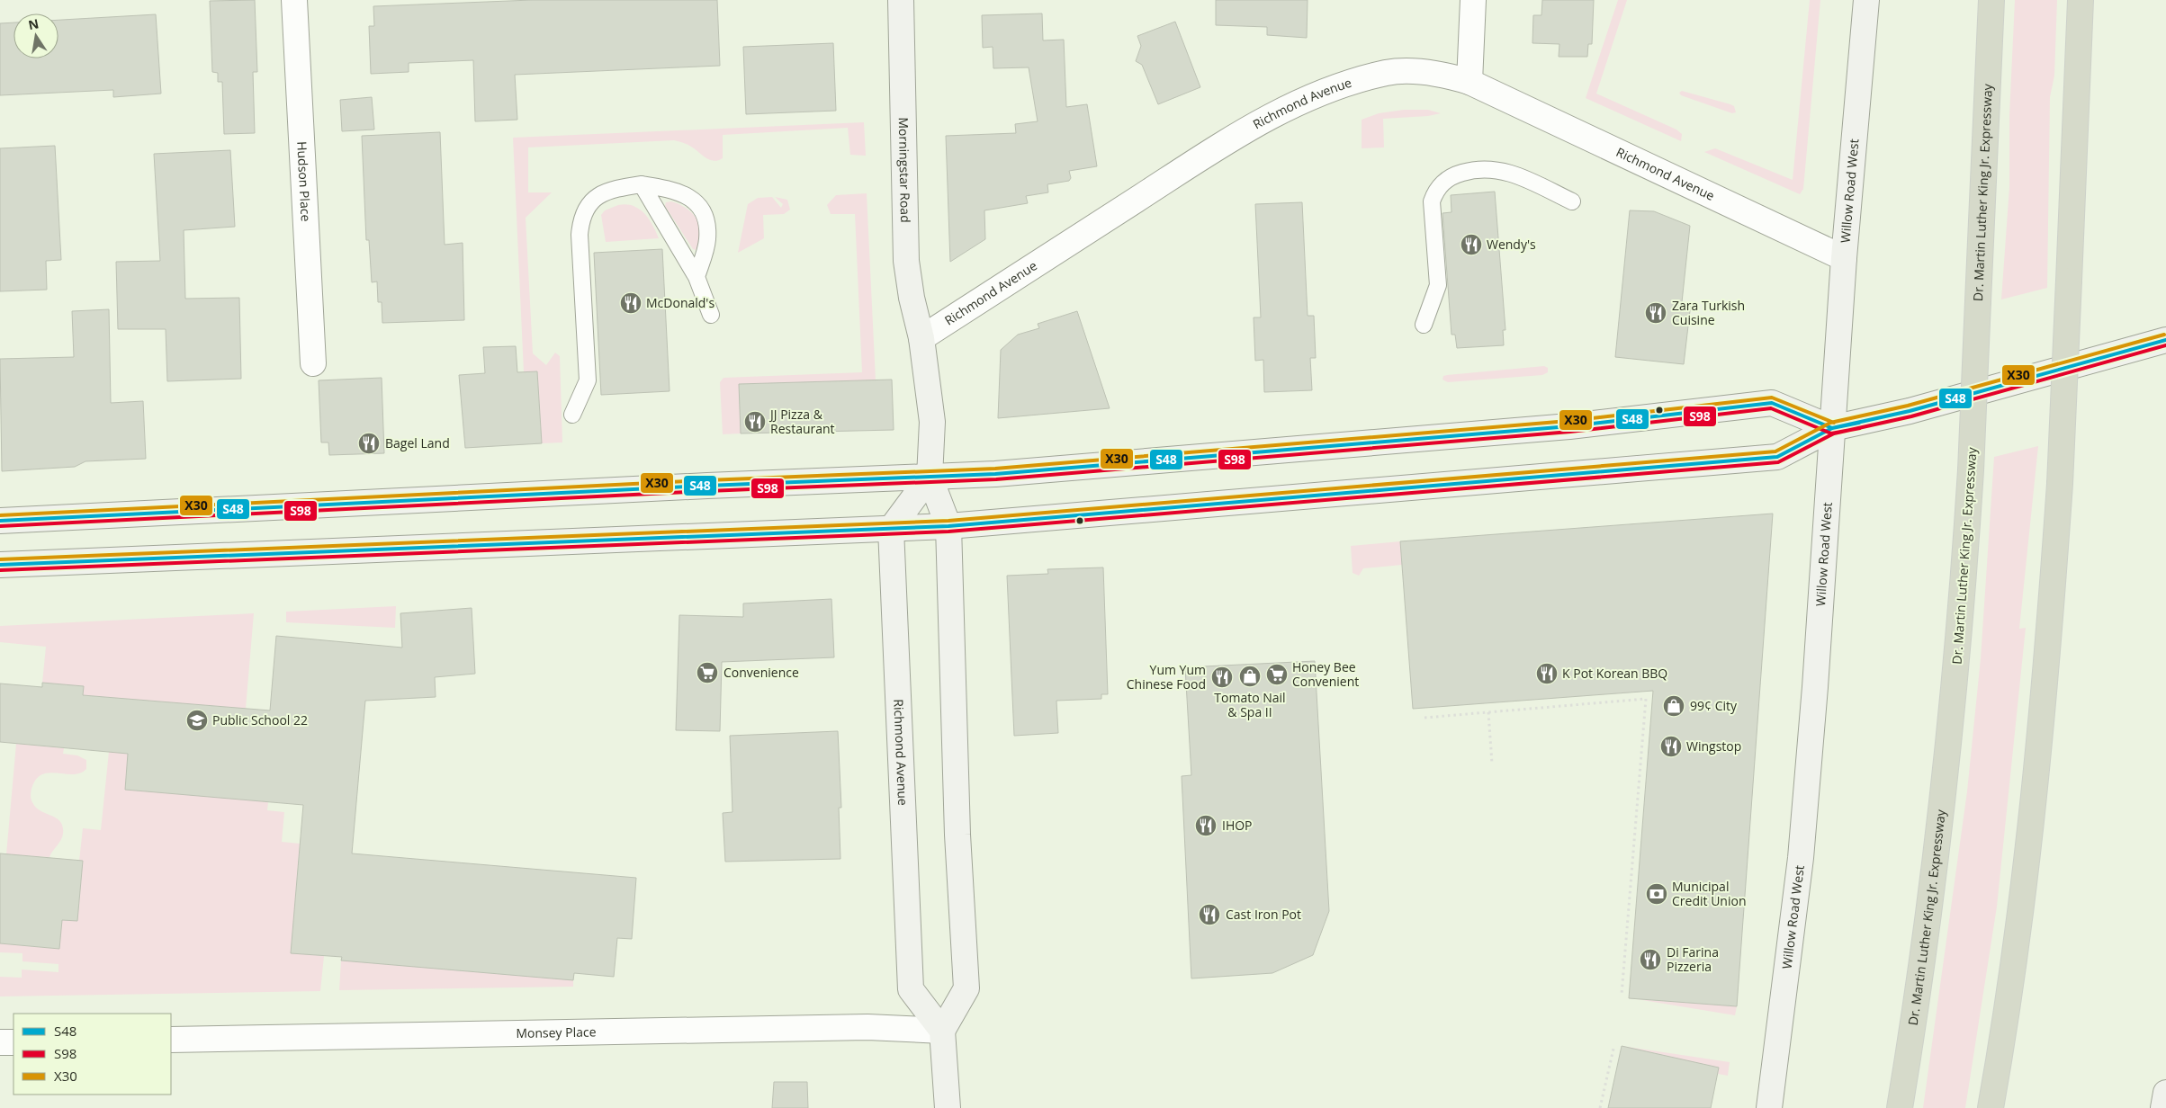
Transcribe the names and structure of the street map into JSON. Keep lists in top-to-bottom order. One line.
{"streets":{"highway":["Dr. Martin Luther King Jr. Expressway"],"main road":["Richmond Avenue","Morningstar Road","Willow Road West"],"street":["Hudson Place","Monsey Place"]},"crossings":[["Richmond Avenue","Morningstar Road"],["Richmond Avenue","Willow Road West"],["Richmond Avenue","Monsey Place"]],"places":{"restaurant":["Wendy's","McDonald's","Zara Turkish Cuisine","JJ Pizza & Restaurant","Bagel Land","K Pot Korean BBQ","Yum Yum Chinese Food","Wingstop","IHOP","Cast Iron Pot","Di Farina Pizzeria"],"supermarket":["Convenience","Honey Bee Convenient"],"shop":["Tomato Nail & Spa II","99¢ City"],"school or university":["Public School 22"],"bank":["Municipal Credit Union"]},"lines":["transit line X30","transit line S48","transit line S98"],"legend":["S48","S98","X30"],"north":"top"}
